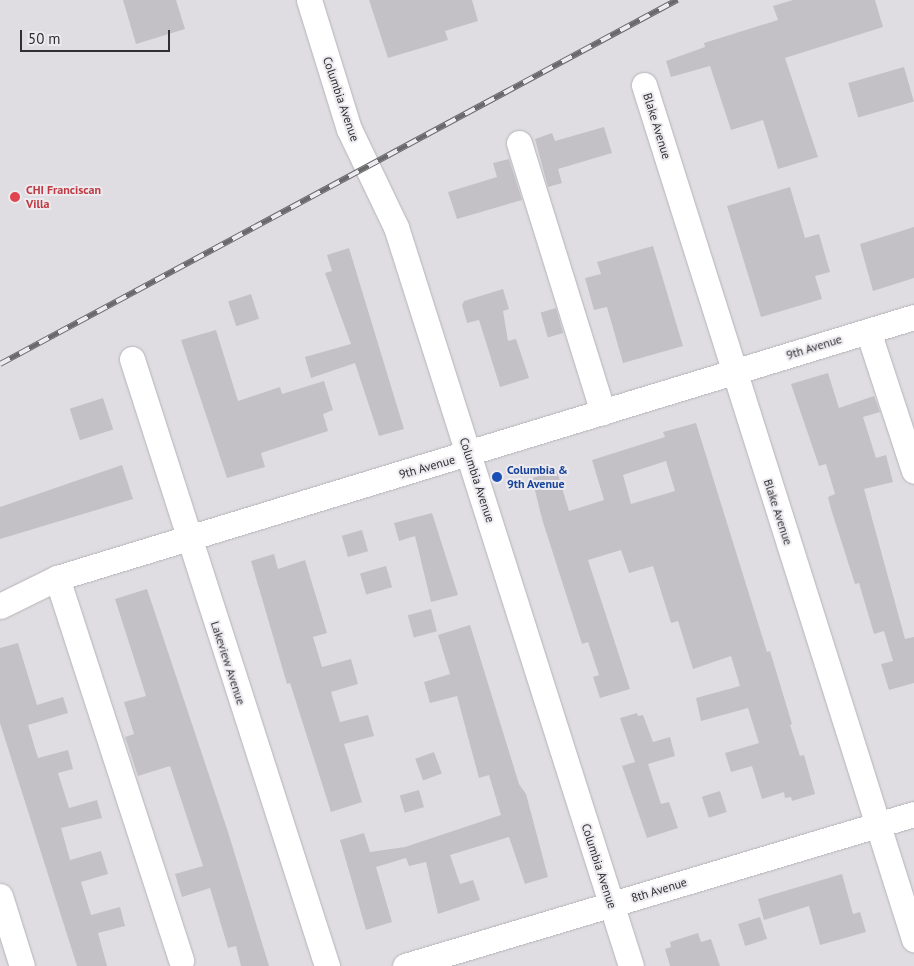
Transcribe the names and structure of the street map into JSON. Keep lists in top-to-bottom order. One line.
{"streets":{"street":["Columbia Avenue","Blake Avenue","9th Avenue","Lakeview Avenue","8th Avenue"]},"crossings":[["Columbia Avenue","9th Avenue"],["Columbia Avenue","8th Avenue"],["Blake Avenue","9th Avenue"],["Blake Avenue","8th Avenue"],["9th Avenue","Lakeview Avenue"]],"places":["CHI Franciscan Villa","Columbia & 9th Avenue"],"scale_bar":"50 m"}
